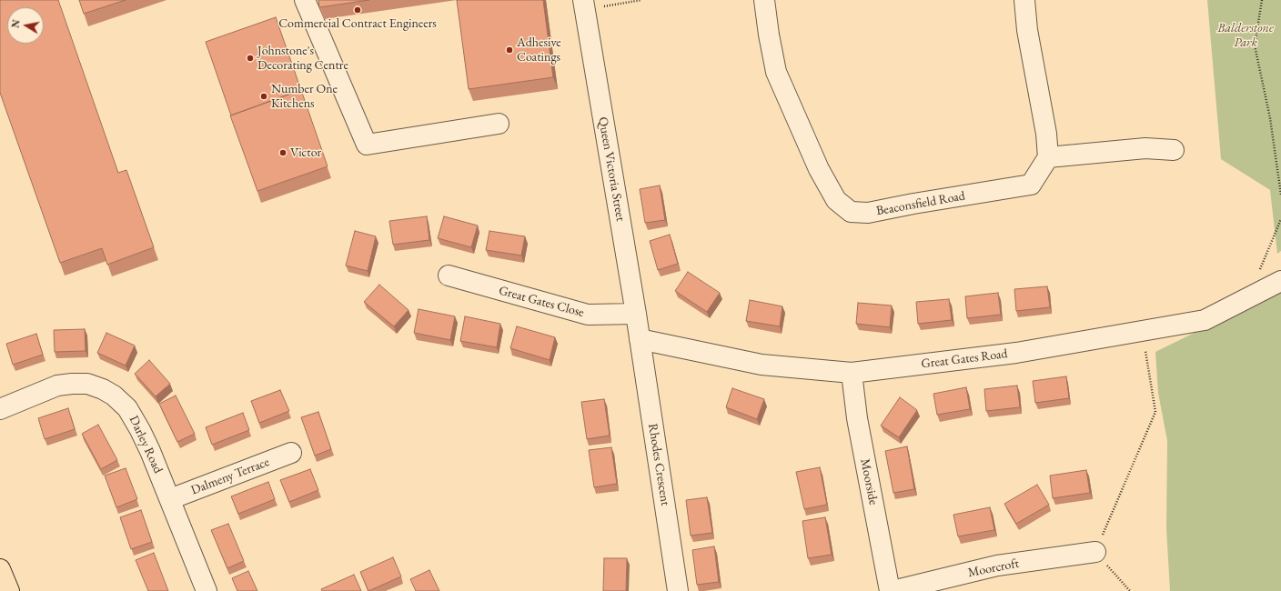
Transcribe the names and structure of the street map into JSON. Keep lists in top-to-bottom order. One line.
{"streets":{"street":["Queen Victoria Street","Beaconsfield Road","Great Gates Close","Great Gates Road","Darley Road","Rhodes Crescent","Dalmeny Terrace","Moorside","Moorcroft"]},"crossings":[["Queen Victoria Street","Great Gates Close"],["Queen Victoria Street","Great Gates Road"],["Queen Victoria Street","Rhodes Crescent"],["Great Gates Road","Rhodes Crescent"],["Great Gates Road","Moorside"],["Darley Road","Dalmeny Terrace"]],"parks":["Balderstone Park"],"places":["Commercial Contract Engineers","Adhesive Coatings","Johnstone's Decorating Centre","Number One Kitchens","Victor"],"north":"left"}
